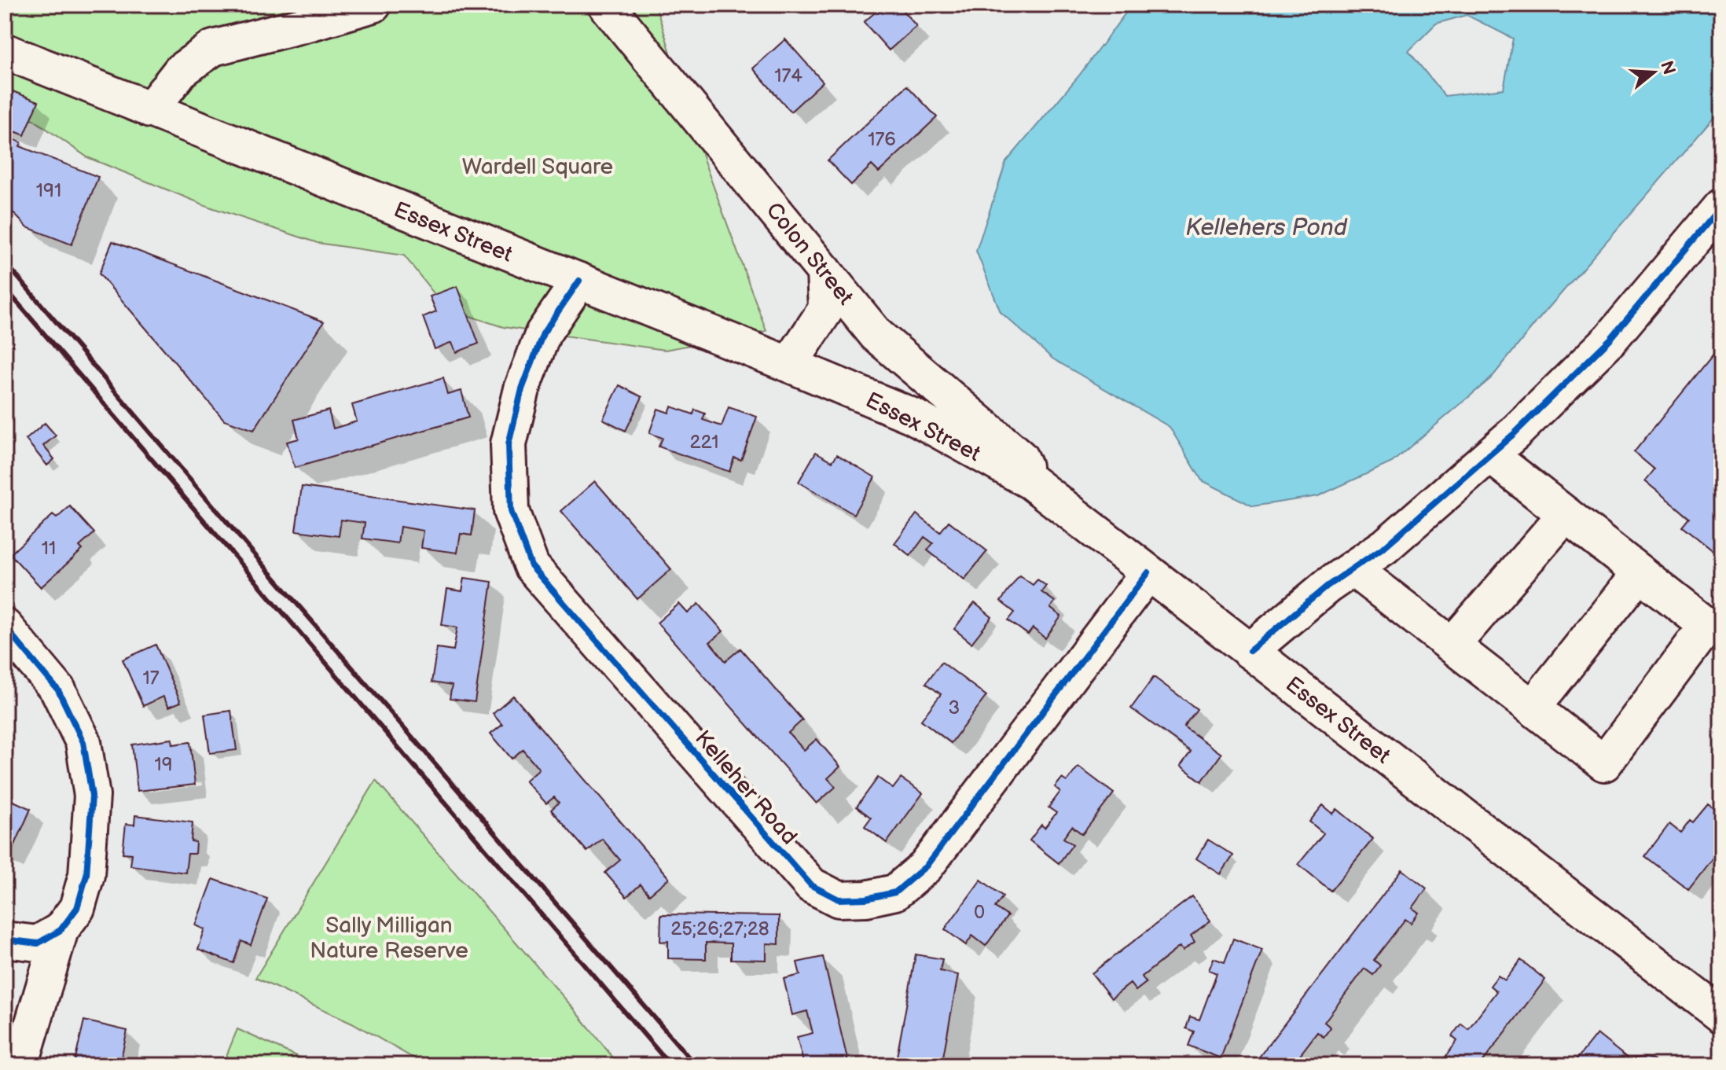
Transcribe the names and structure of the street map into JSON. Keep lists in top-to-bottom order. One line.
{"streets":{"main road":["Essex Street","Colon Street","Kelleher Road"]},"crossings":[["Essex Street","Colon Street"],["Essex Street","Kelleher Road"]],"water":["Kellehers Pond"],"parks":["Wardell Square","Sally Milligan Nature Reserve"],"house_numbers":["174","176","191","221","11","17","3","19","0","25;26;27;28"],"north":"right"}
